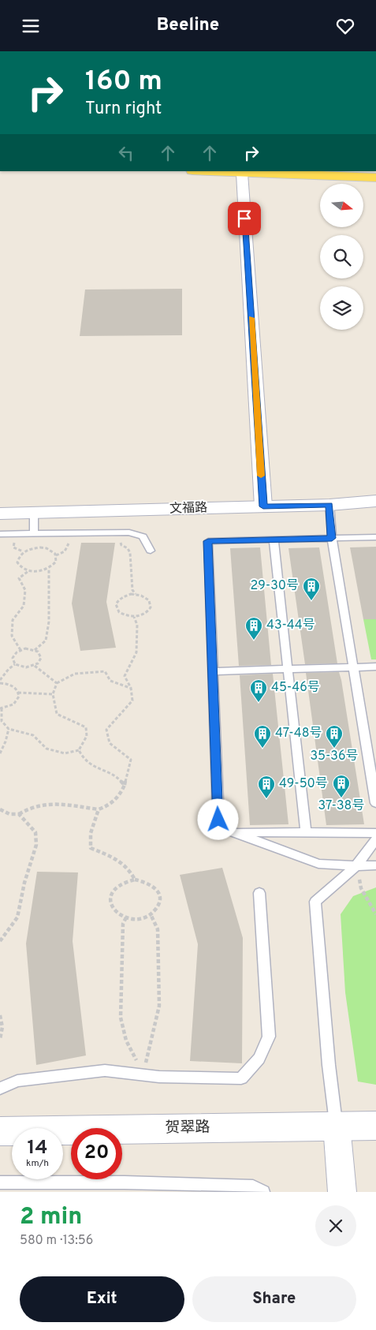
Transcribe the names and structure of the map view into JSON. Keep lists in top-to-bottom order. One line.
{"streets":{"street":["文福路","贺翠路"]},"places":{"building":["29-30号","43-44号","45-46号","47-48号","35-36号","37-38号","49-50号"]},"north":"right","page":{"header":"Beeline","turn":["160 m","Turn right"],"speed":"14 km/h","limit":"20","heading":["2 min","580 m · 13:56"],"buttons":["Exit","Share"]}}
